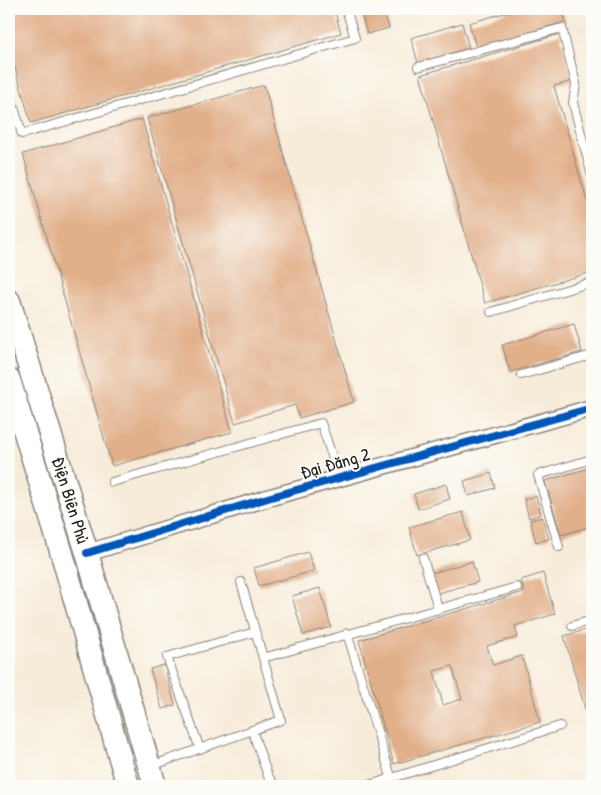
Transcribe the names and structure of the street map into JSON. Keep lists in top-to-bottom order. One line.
{"streets":{"main road":["Điện Biên Phủ"],"street":["Đại Đăng 2"]},"crossings":[["Đại Đăng 2","Điện Biên Phủ"]]}
